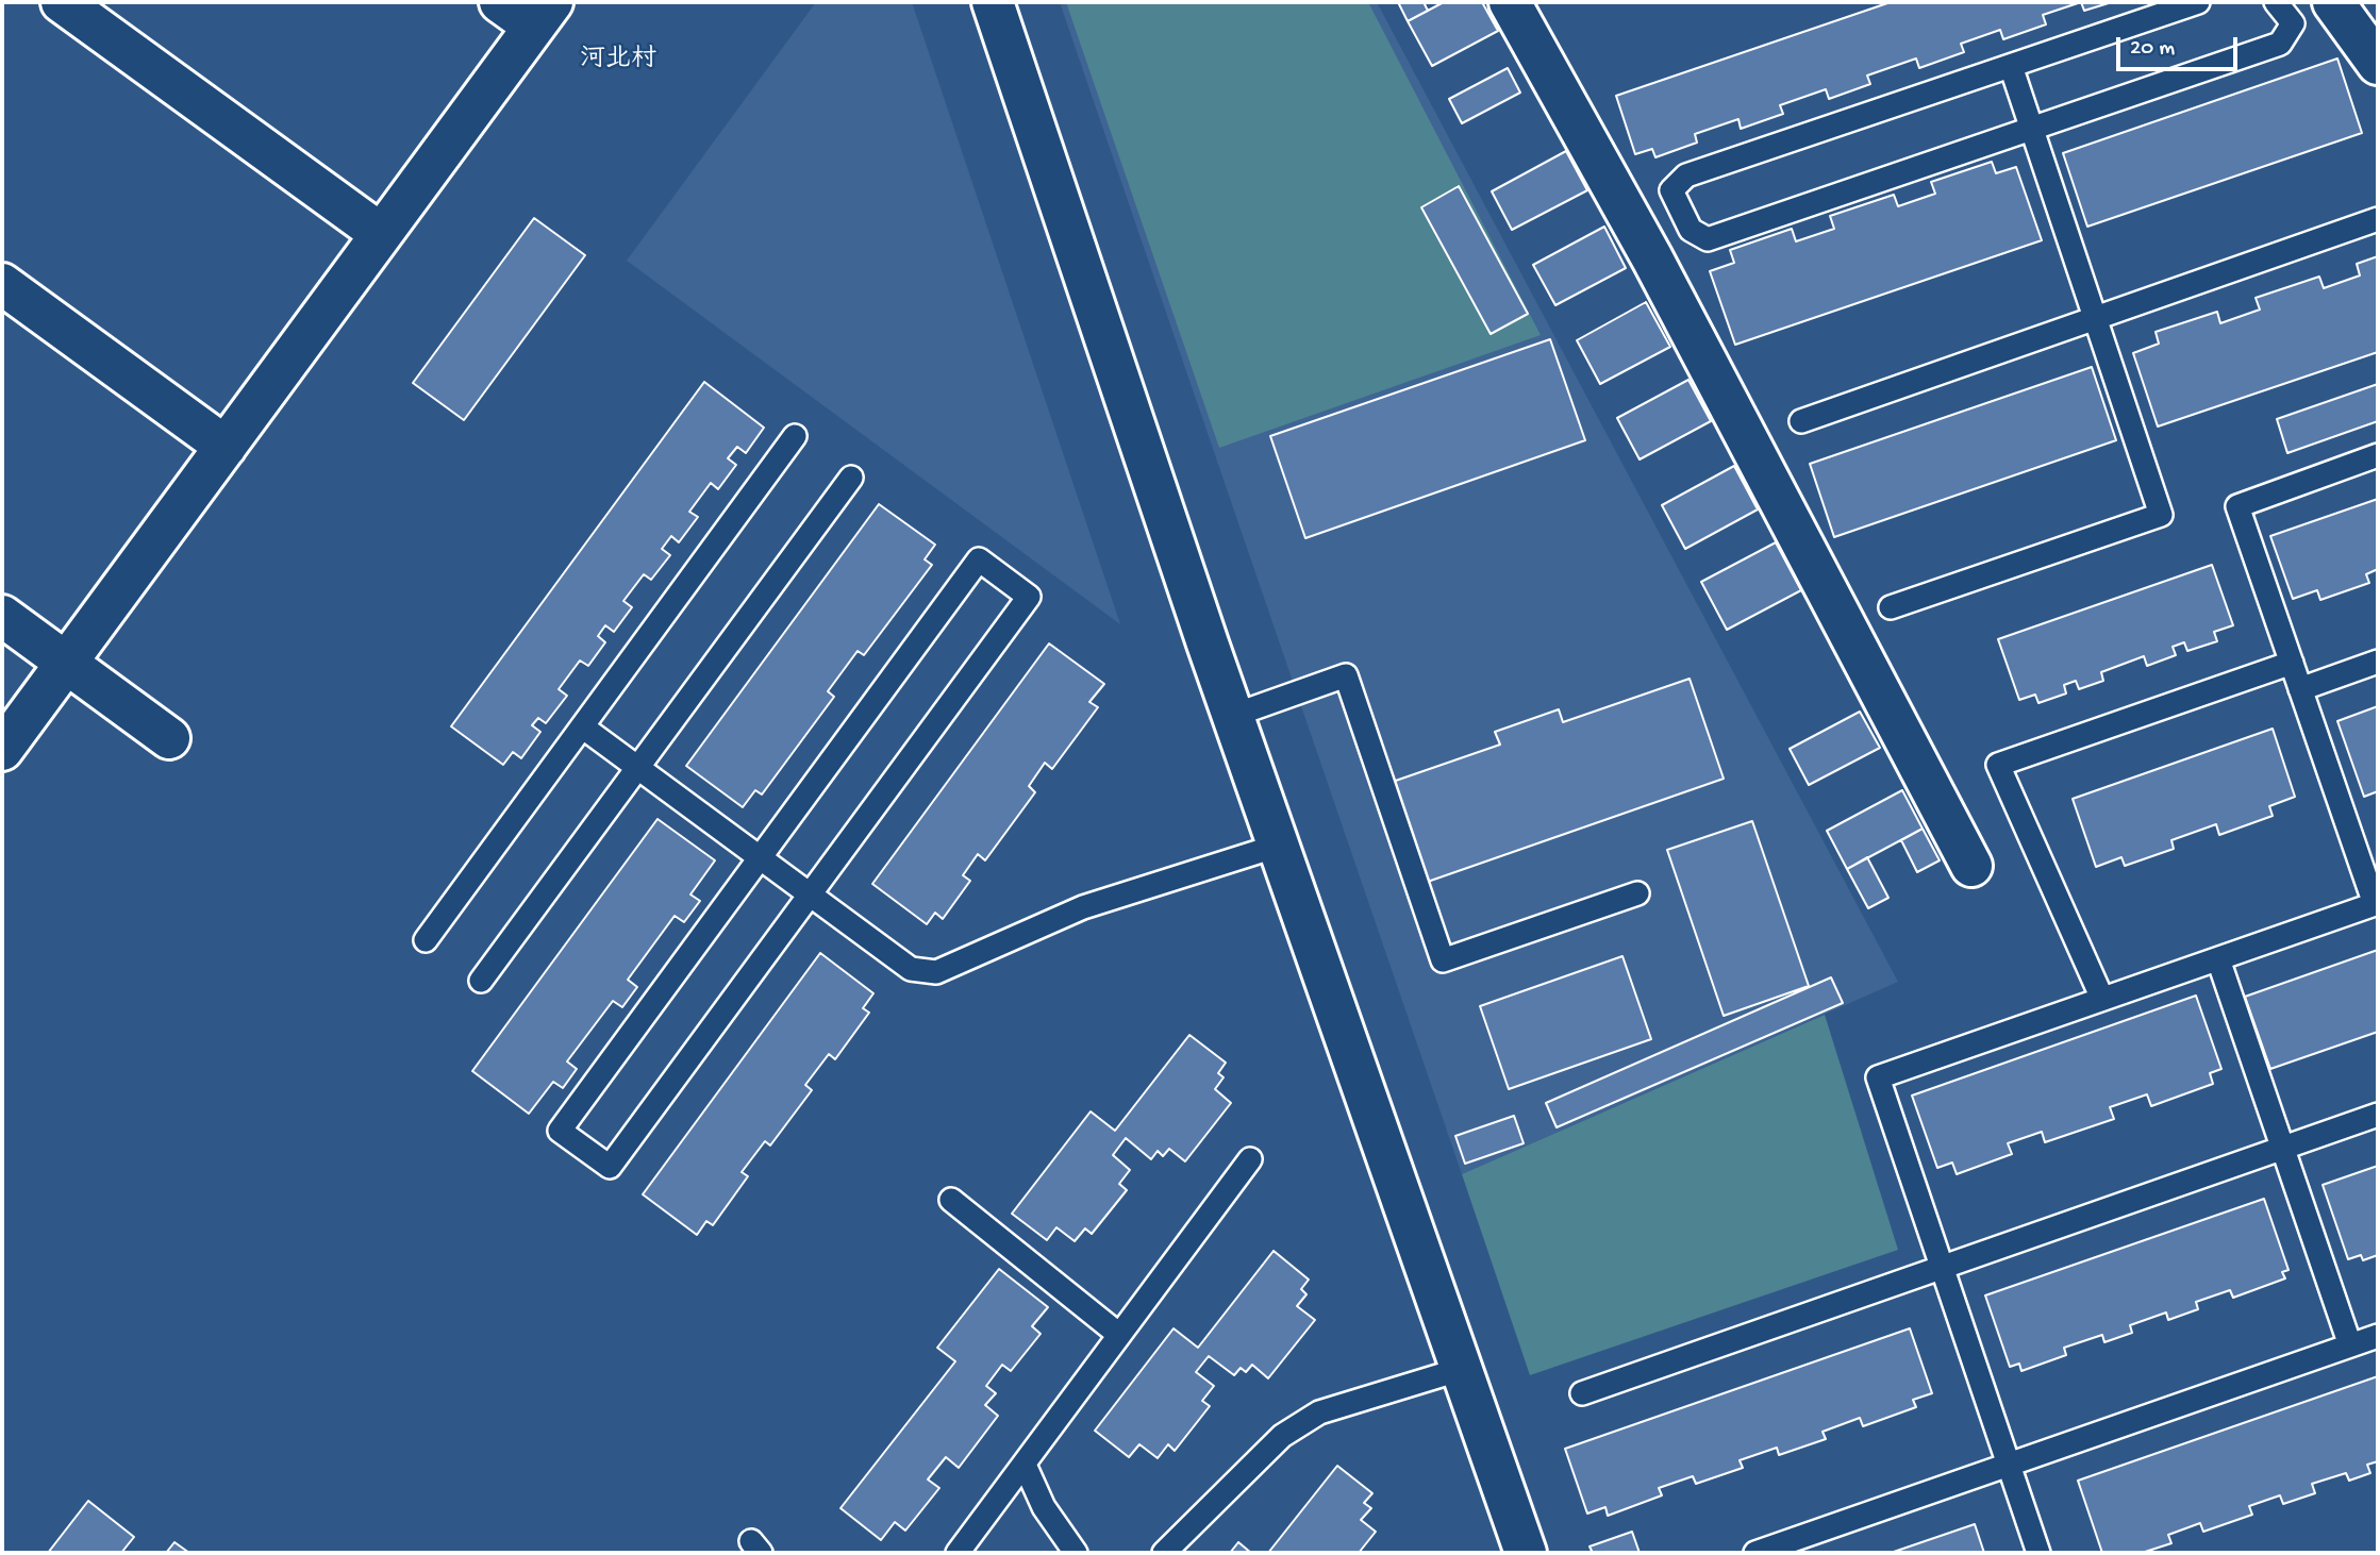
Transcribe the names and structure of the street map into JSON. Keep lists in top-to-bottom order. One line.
{"districts":["河北村"],"scale_bar":"20 m"}
